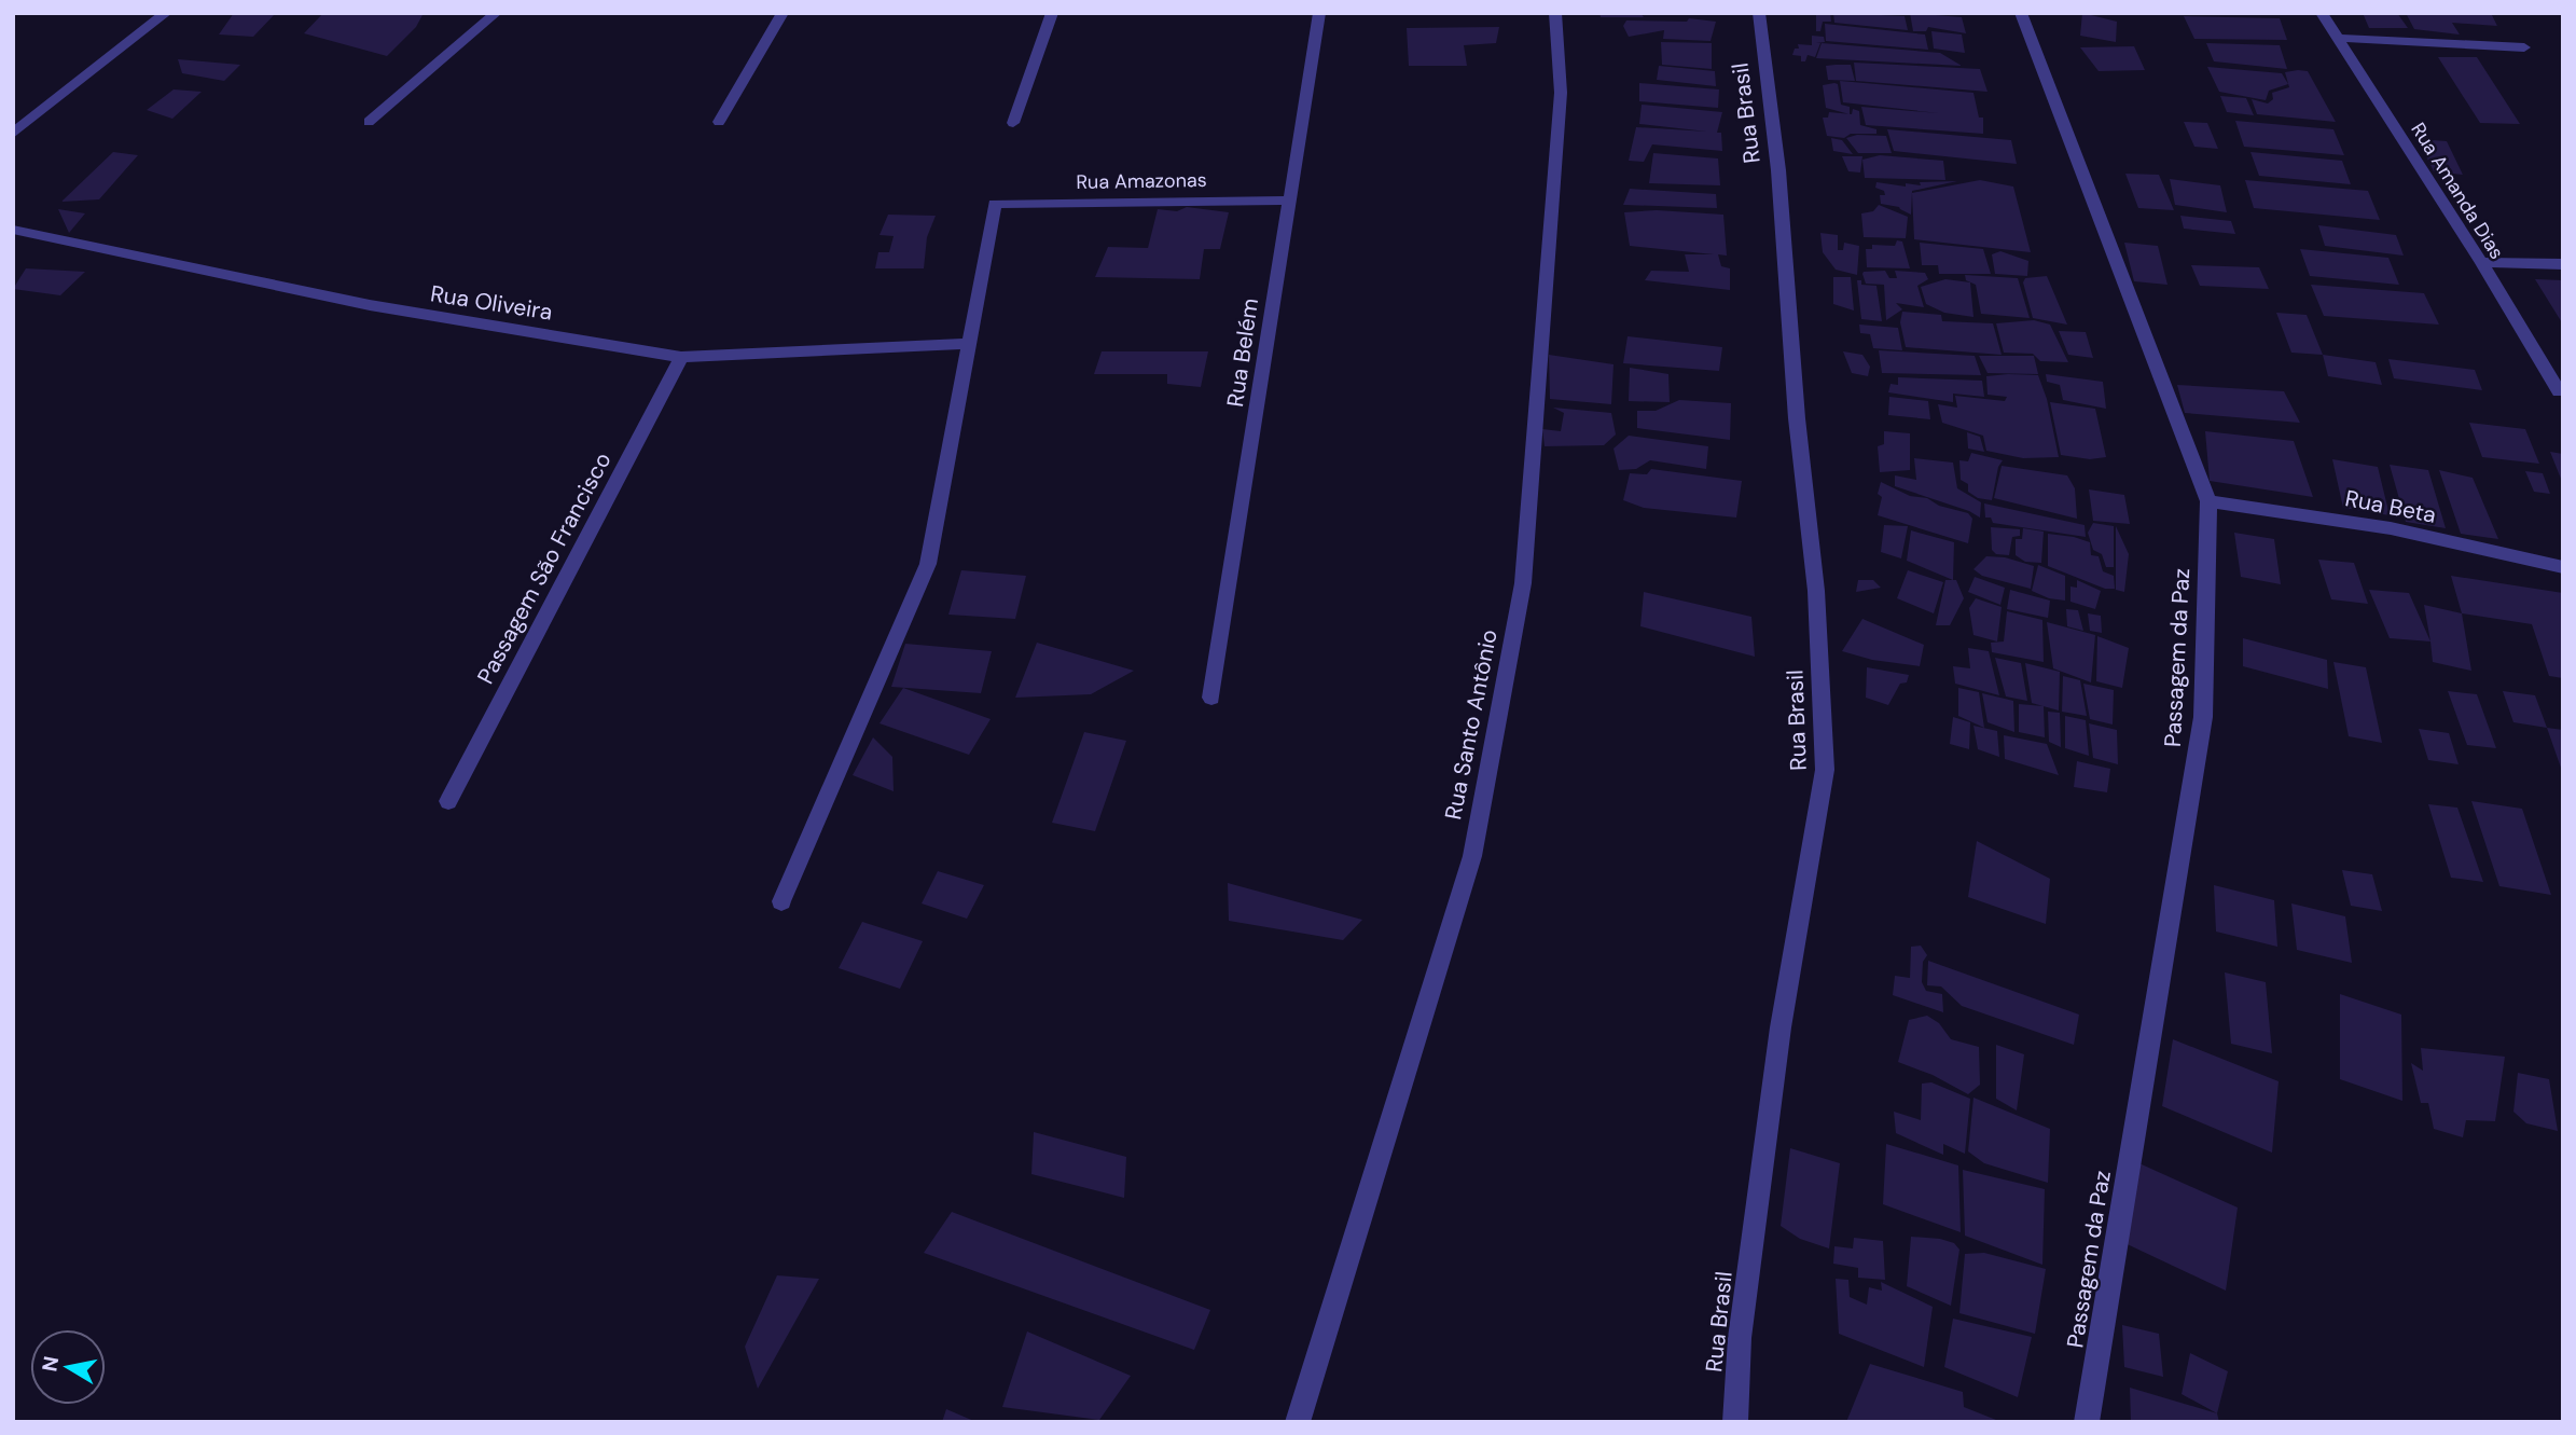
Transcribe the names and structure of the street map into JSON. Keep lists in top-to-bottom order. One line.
{"streets":{"street":["Rua Brasil","Rua Amazonas","Rua Amanda Dias","Rua Oliveira","Rua Belém","Rua Beta","Passagem São Francisco","Passagem da Paz","Rua Santo Antônio"]},"crossings":[["Rua Amazonas","Rua Oliveira"],["Rua Amazonas","Rua Belém"],["Rua Oliveira","Passagem São Francisco"],["Rua Beta","Passagem da Paz"]],"north":"left"}
